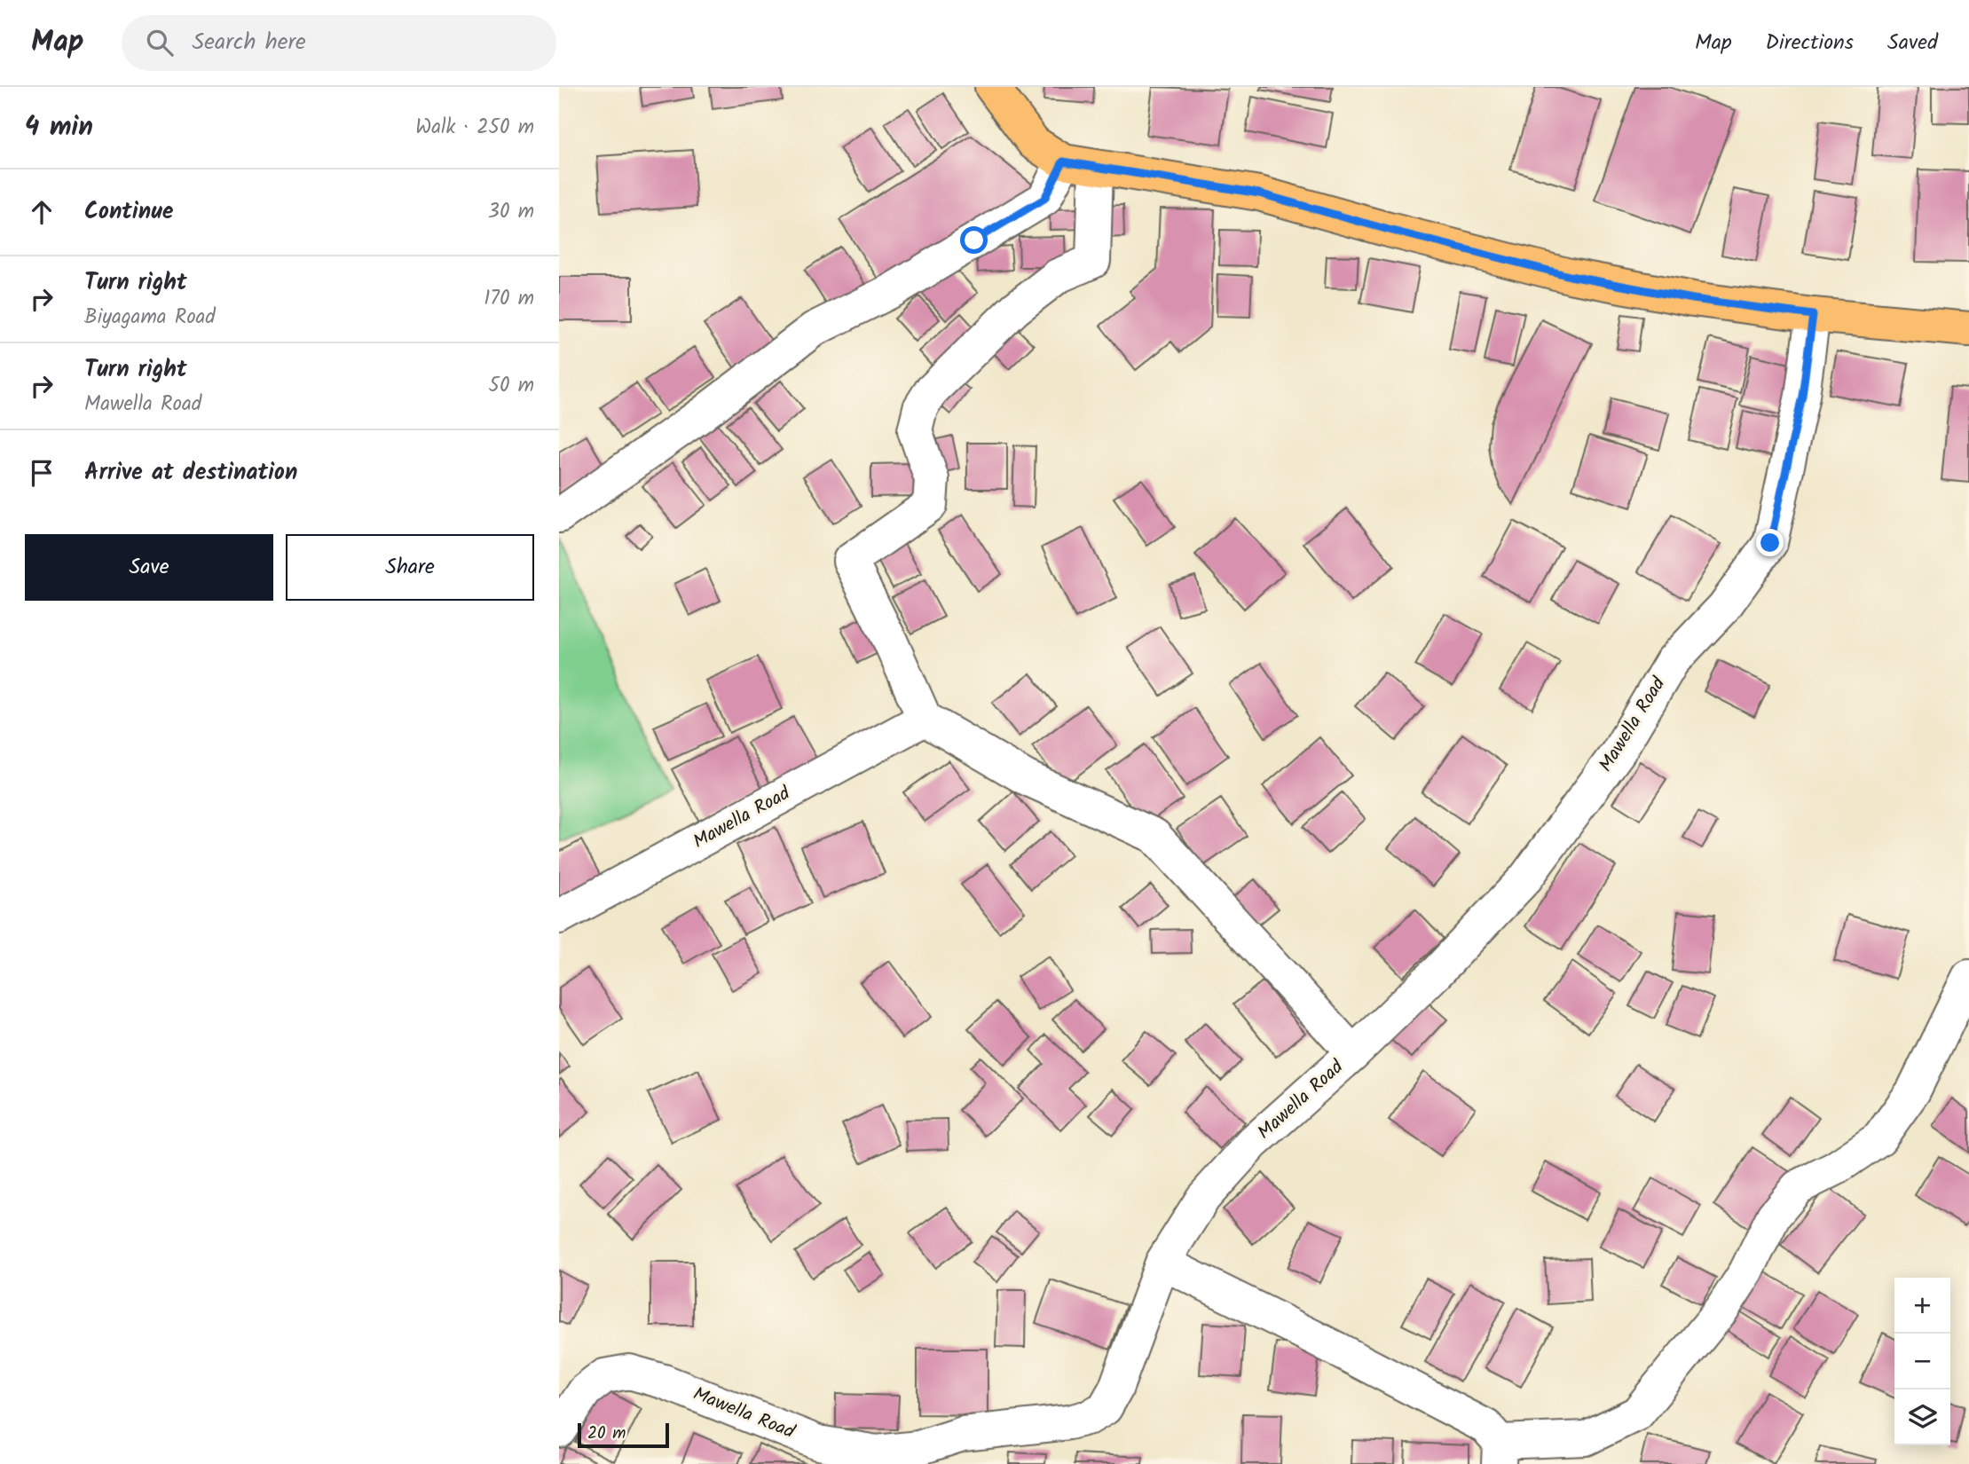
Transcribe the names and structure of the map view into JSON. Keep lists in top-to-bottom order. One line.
{"streets":{"street":["Mawella Road"]},"scale_bar":"20 m","page":{"header":"Map","search":"Search here","nav":["Map","Directions","Saved"],"heading":["4 min","Walk · 250 m"],"list":[["Continue","30 m"],["Turn right","Biyagama Road","170 m"],["Turn right","Mawella Road","50 m"],"Arrive at destination"],"buttons":["Save","Share"],"map_buttons":["+","−"],"scale":"20 m"}}
